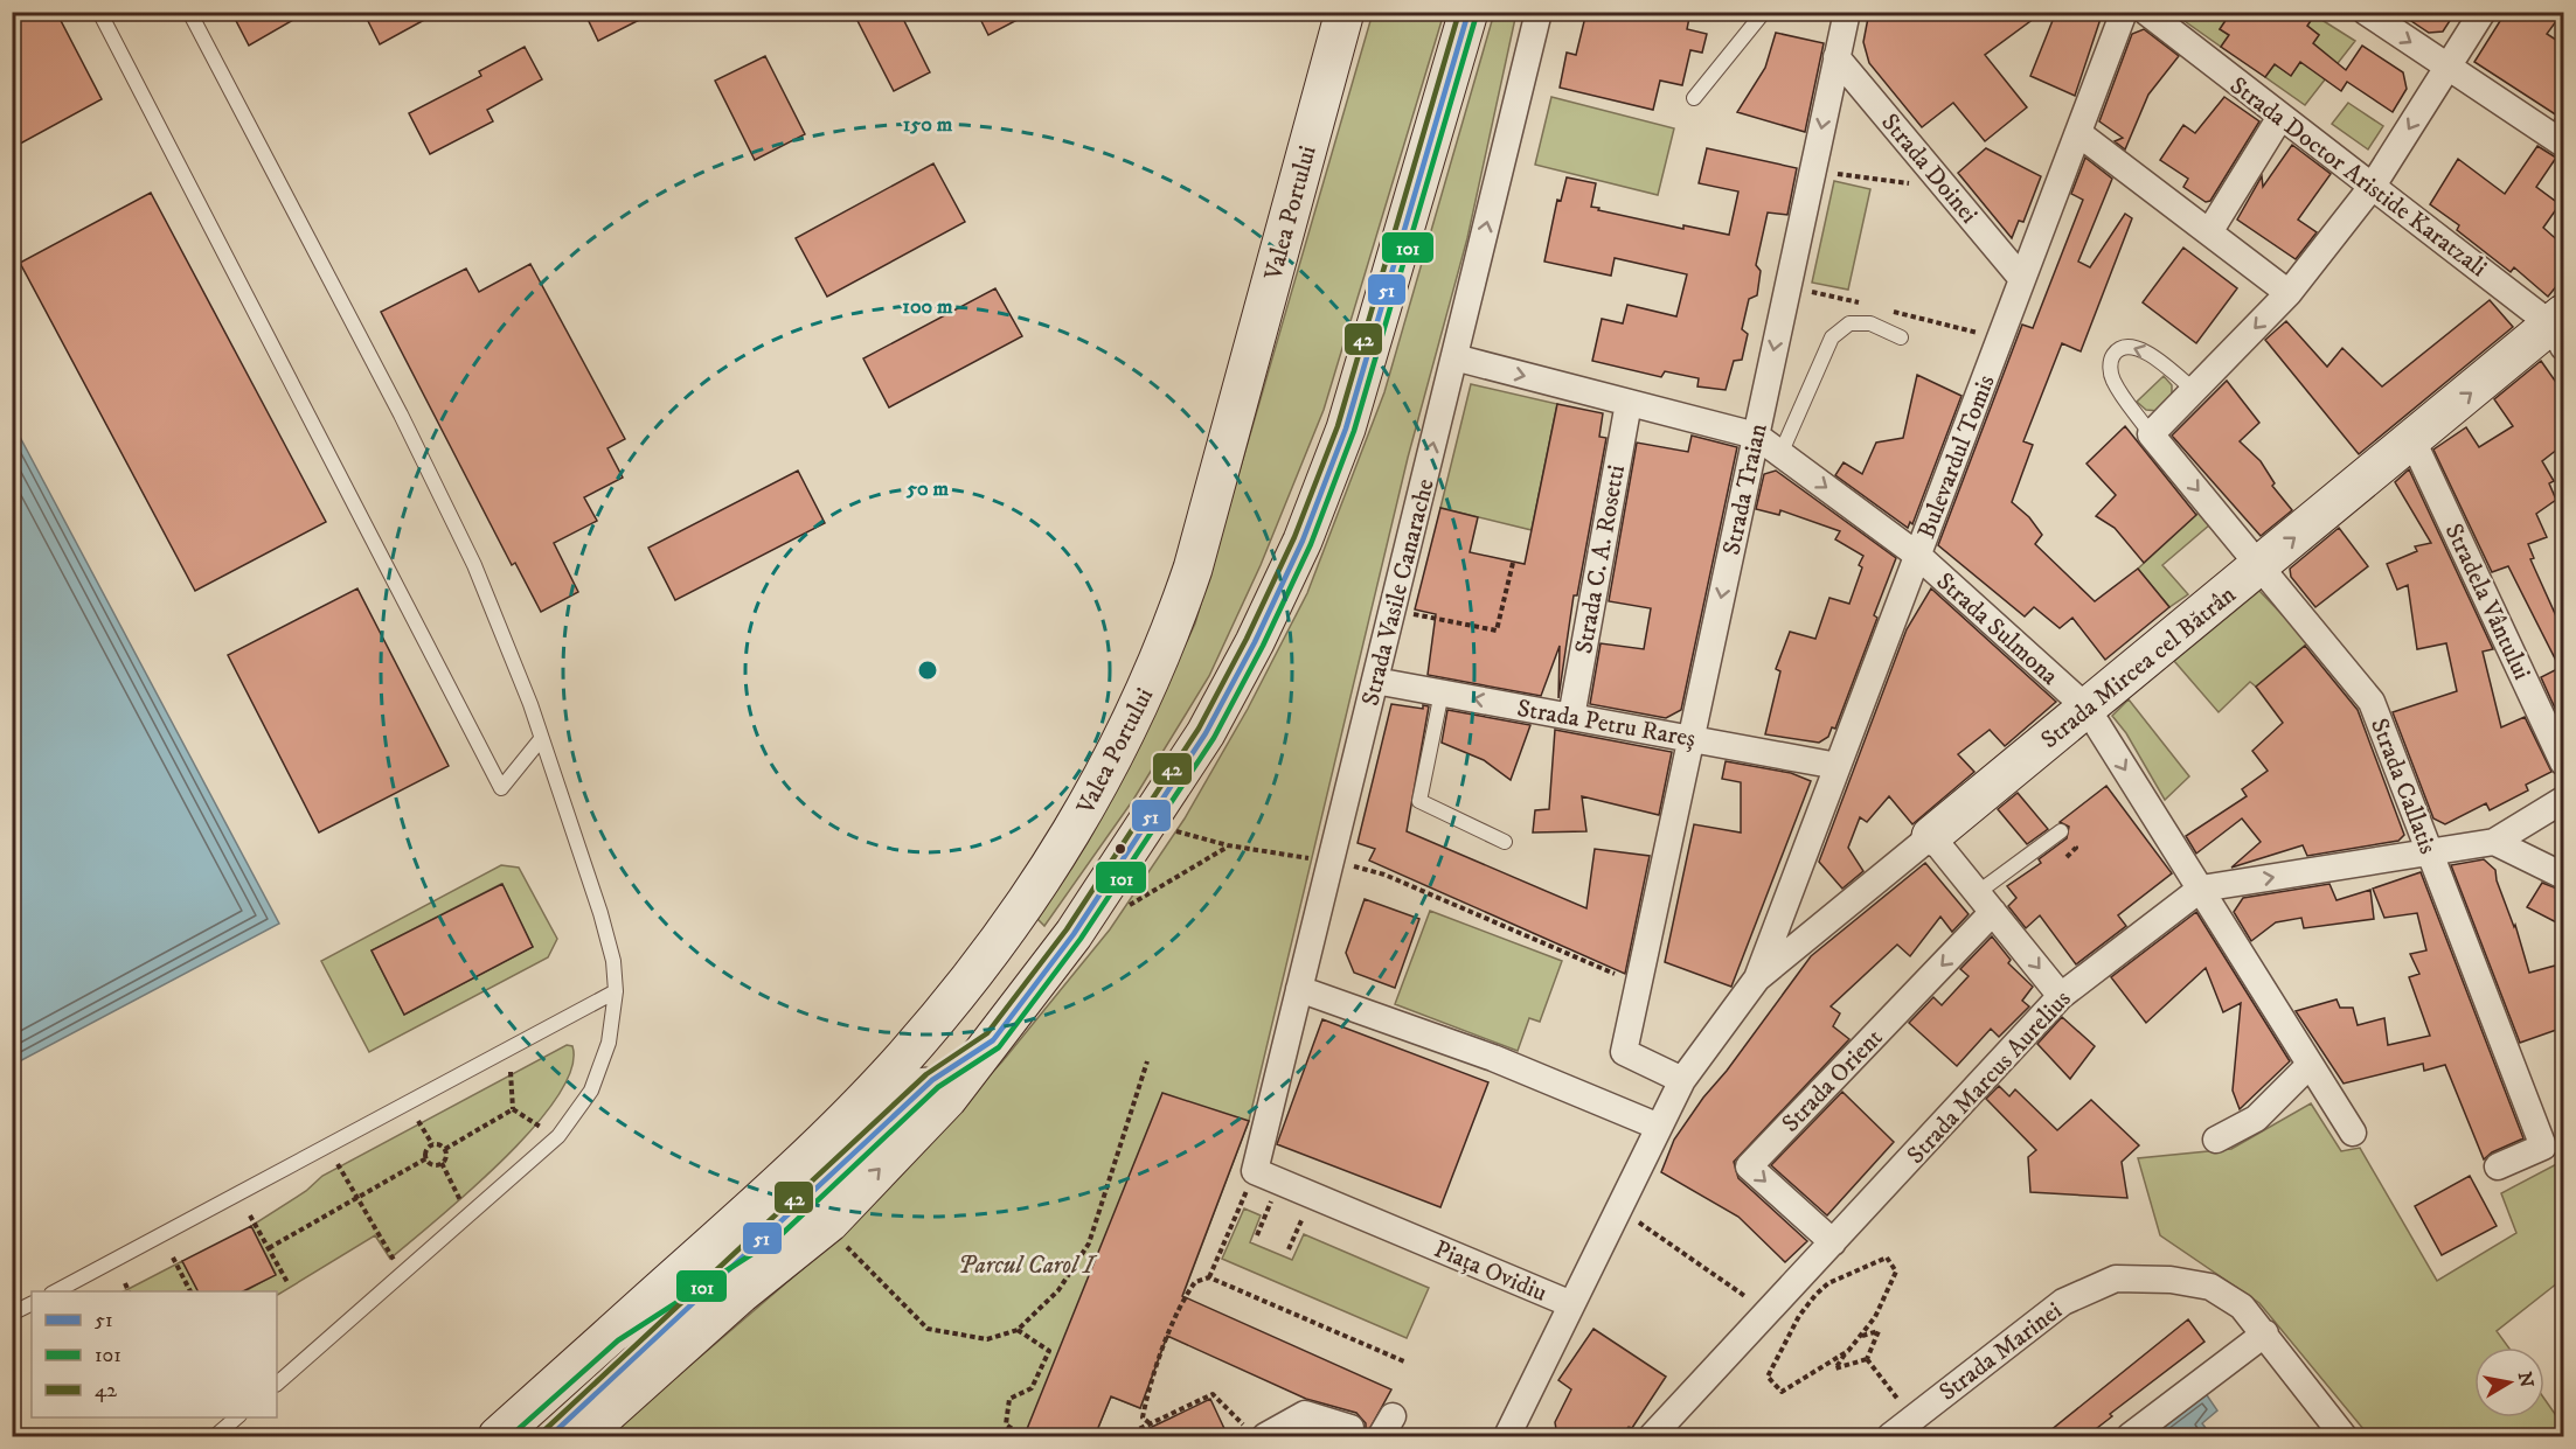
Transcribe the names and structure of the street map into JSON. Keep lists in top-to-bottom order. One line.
{"streets":{"street":["Strada Doinei","Strada Doctor Aristide Karatzali","Valea Portului","Bulevardul Tomis","Strada Traian","Strada C. A. Rosetti","Strada Vasile Canarache","Stradela Vântului","Strada Sulmona","Strada Mircea cel Bătrân","Strada Petru Rareș","Strada Callatis","Strada Marcus Aurelius","Strada Orient","Piața Ovidiu","Strada Marinei"]},"crossings":[["Strada Doinei","Bulevardul Tomis"],["Strada Doinei","Strada Traian"],["Strada Doctor Aristide Karatzali","Strada Mircea cel Bătrân"],["Bulevardul Tomis","Strada Sulmona"],["Bulevardul Tomis","Strada Mircea cel Bătrân"],["Bulevardul Tomis","Strada Petru Rareș"],["Strada Traian","Strada Sulmona"],["Strada Traian","Strada Mircea cel Bătrân"],["Strada Traian","Strada Petru Rareș"],["Strada C. A. Rosetti","Strada Sulmona"],["Strada C. A. Rosetti","Strada Petru Rareș"],["Strada Vasile Canarache","Strada Sulmona"],["Strada Vasile Canarache","Strada Petru Rareș"],["Strada Vasile Canarache","Piața Ovidiu"],["Stradela Vântului","Strada Mircea cel Bătrân"],["Strada Sulmona","Strada Mircea cel Bătrân"],["Strada Sulmona","Strada Marcus Aurelius"],["Strada Mircea cel Bătrân","Strada Callatis"],["Strada Mircea cel Bătrân","Piața Ovidiu"],["Strada Callatis","Strada Marcus Aurelius"],["Strada Marcus Aurelius","Strada Orient"]],"one_way":["Strada Traian"],"parks":["Parcul Carol I"],"lines":["transit line 51","transit line 42","transit line 101"],"legend":["51","101","42"],"north":"right","rings":["150 m","100 m","50 m"]}
